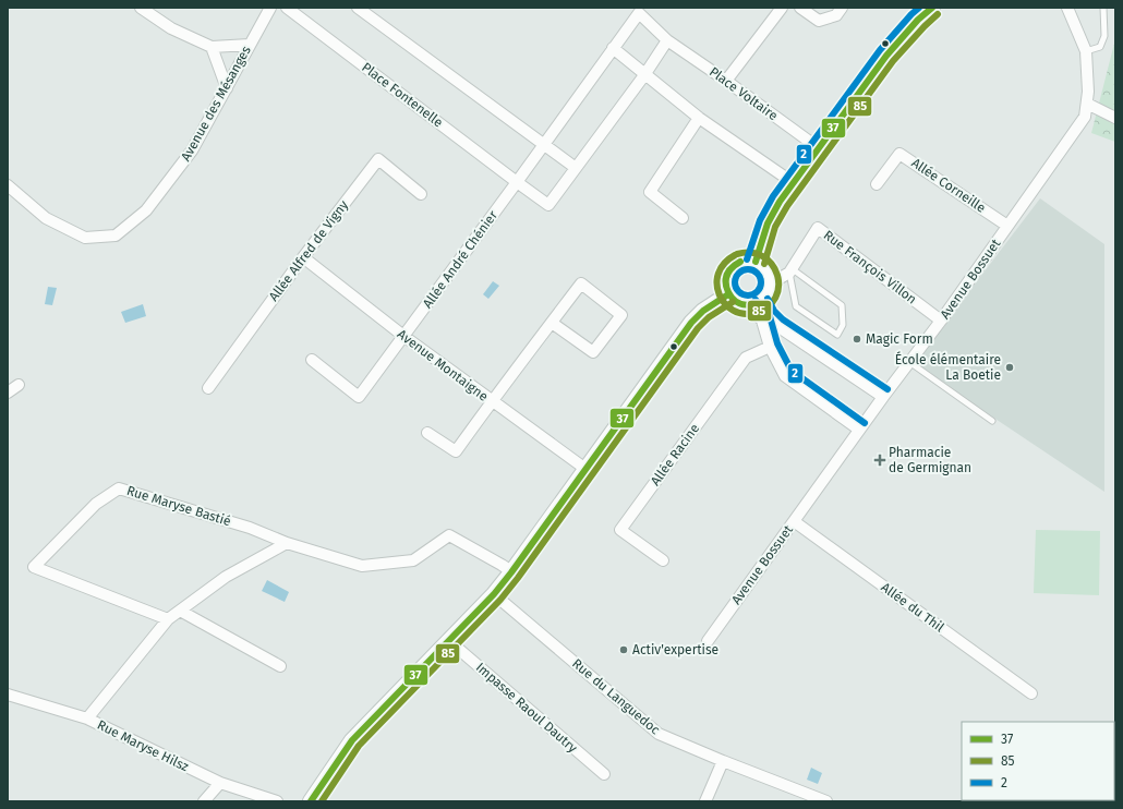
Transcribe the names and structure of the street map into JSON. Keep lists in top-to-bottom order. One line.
{"streets":{"street":["Place Voltaire","Place Fontenelle","Avenue des Mésanges","Allée Corneille","Allée Alfred de Vigny","Allée André Chénier","Rue François Villon","Avenue Bossuet","Avenue Montaigne","Allée Racine","Rue Maryse Bastié","Allée du Thil","Rue du Languedoc","Impasse Raoul Dautry","Rue Maryse Hilsz"]},"crossings":[["Place Voltaire","Allée André Chénier"],["Place Fontenelle","Allée André Chénier"],["Allée Corneille","Avenue Bossuet"],["Allée Alfred de Vigny","Avenue Montaigne"],["Allée André Chénier","Avenue Montaigne"],["Rue François Villon","Avenue Bossuet"],["Avenue Bossuet","Allée du Thil"]],"places":{"other":["Magic Form","École élémentaire La Boetie","Activ'expertise"],"health":["Pharmacie de Germignan"]},"lines":["transit line 37","transit line 2","transit line 85"],"legend":["37","85","2"]}
